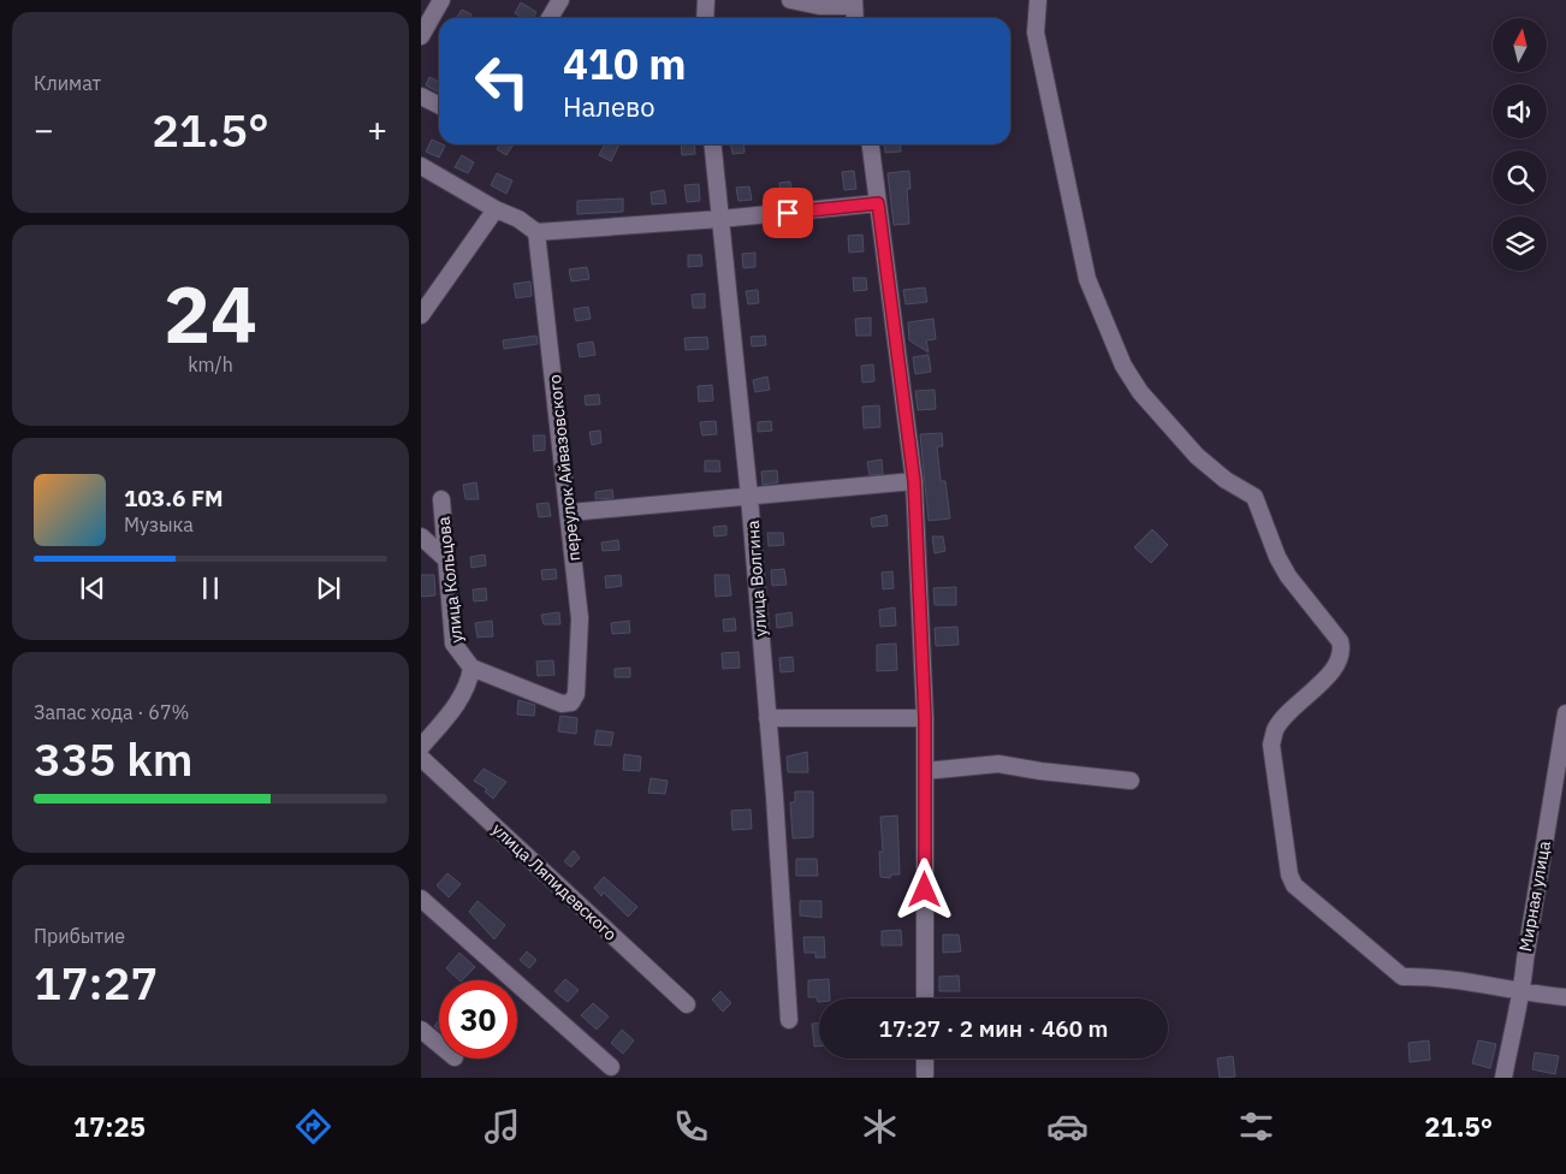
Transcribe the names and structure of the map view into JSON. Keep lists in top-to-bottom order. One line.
{"streets":{"street":["переулок Айвазовского","улица Волгина","улица Кольцова","улица Ляпидевского","Мирная улица"]},"crossings":[["переулок Айвазовского","улица Кольцова"]],"north":"top","page":{"tile":["Климат",["24","km/h"],["Запас хода · 67%","335 km"],["Прибытие","17:27"]],"turn":["410 m","Налево"],"heat":["−","21.5°","+"],"song":["103.6 FM","Музыка"],"limit":"30","trip":"17:27 · 2 мин · 460 m","tabs":["17:25","21.5°"]}}
